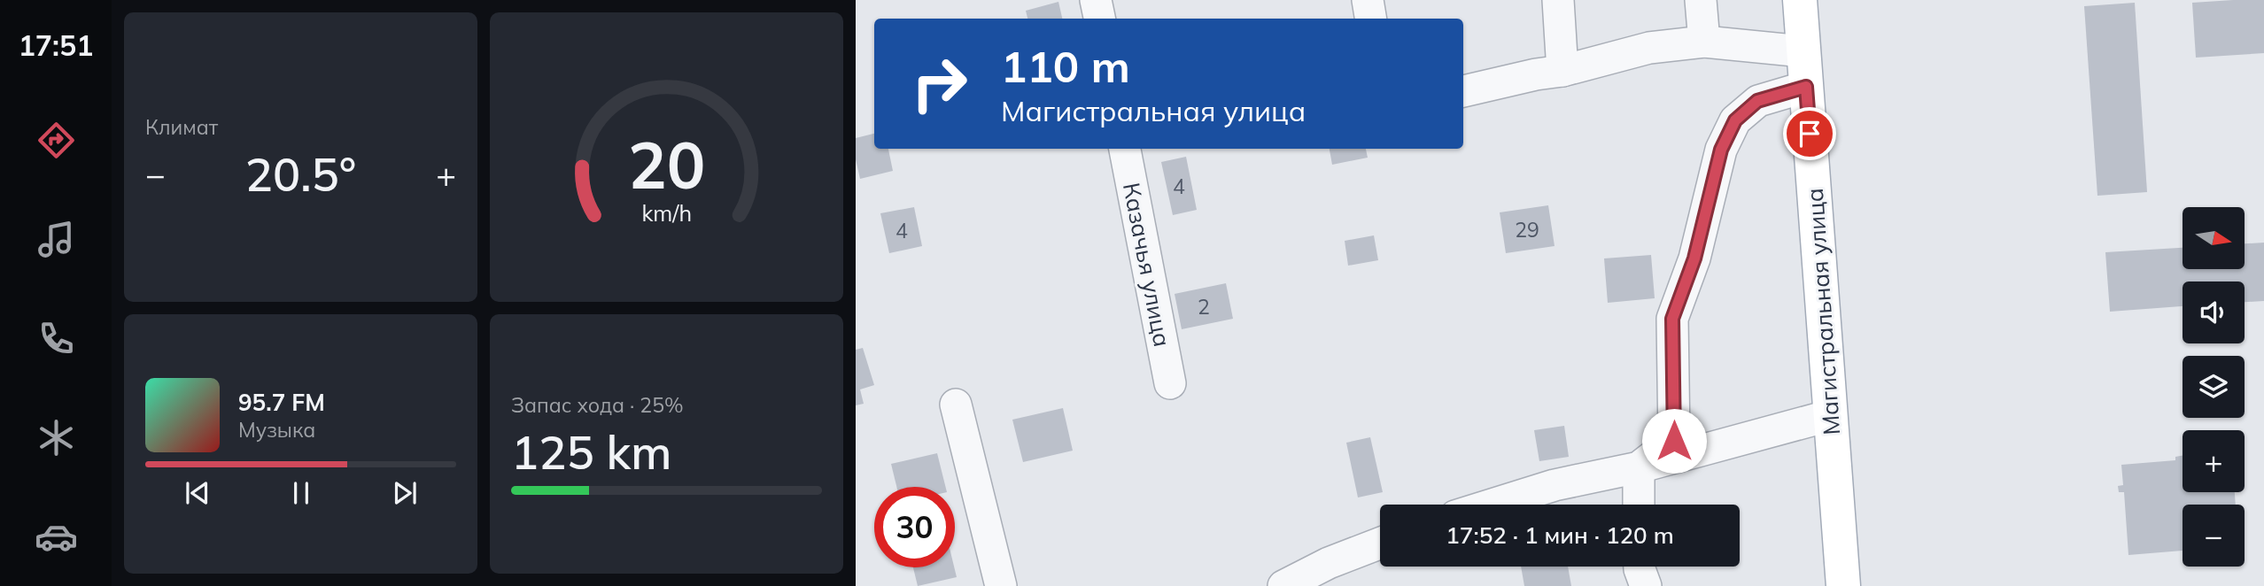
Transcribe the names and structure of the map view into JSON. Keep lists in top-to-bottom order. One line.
{"streets":{"main road":["Магистральная улица"],"street":["Казачья улица"]},"house_numbers":["4","29","4","2"],"north":"right","page":{"tabs":"17:51","tile":["Климат",["Запас хода · 25%","125 km"]],"turn":["110 m","Магистральная улица"],"heat":["−","20.5°","+"],"map_buttons":["+","−"],"song":["95.7 FM","Музыка"],"limit":"30","trip":"17:52 · 1 мин · 120 m","gauge":["20","km/h"]}}
